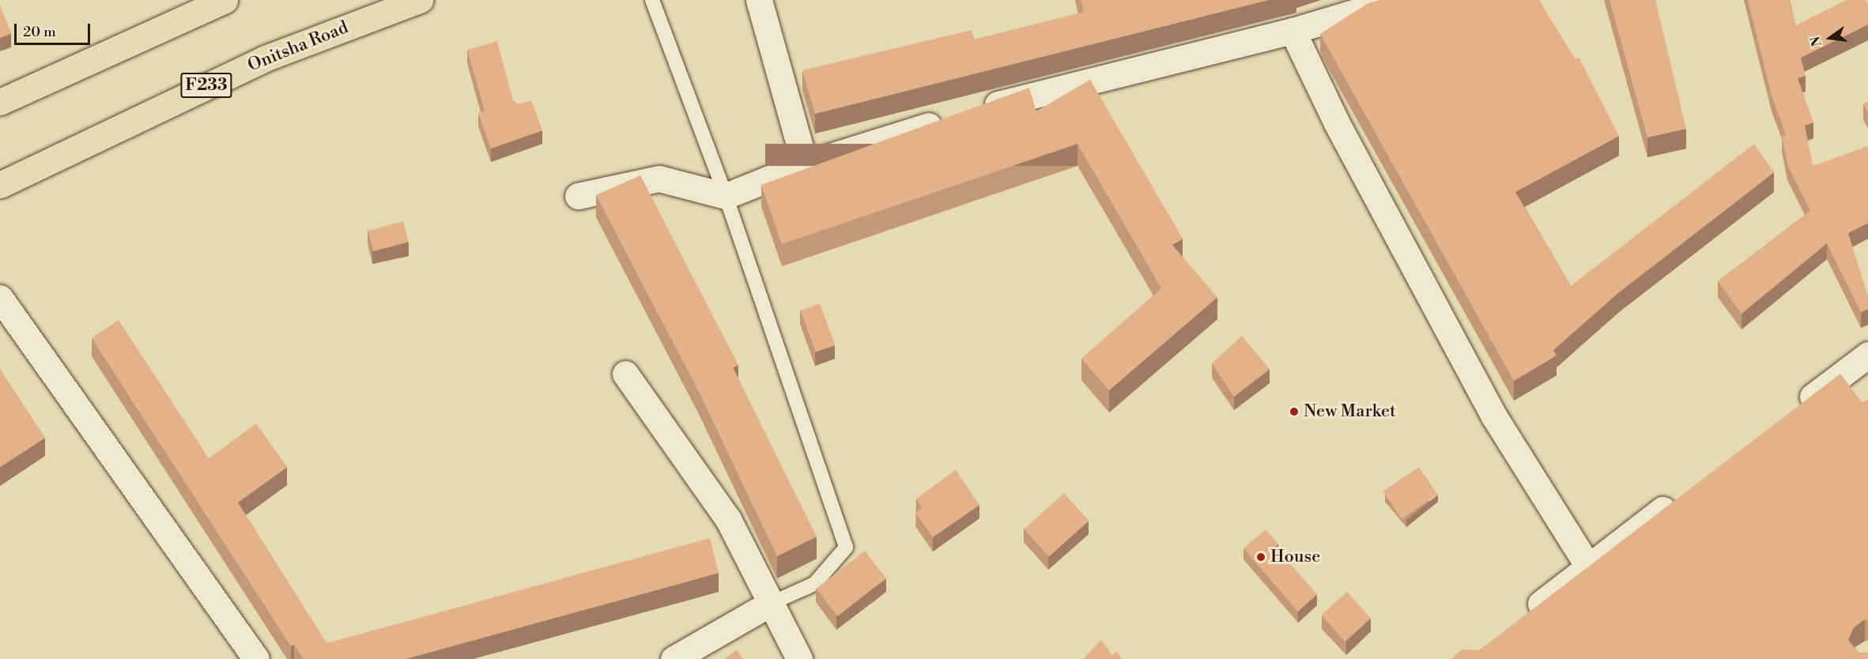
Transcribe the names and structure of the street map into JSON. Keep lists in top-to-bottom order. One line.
{"streets":{"main road":["Onitsha Road","F233"]},"places":["New Market","House"],"scale_bar":"20 m","north":"left"}
